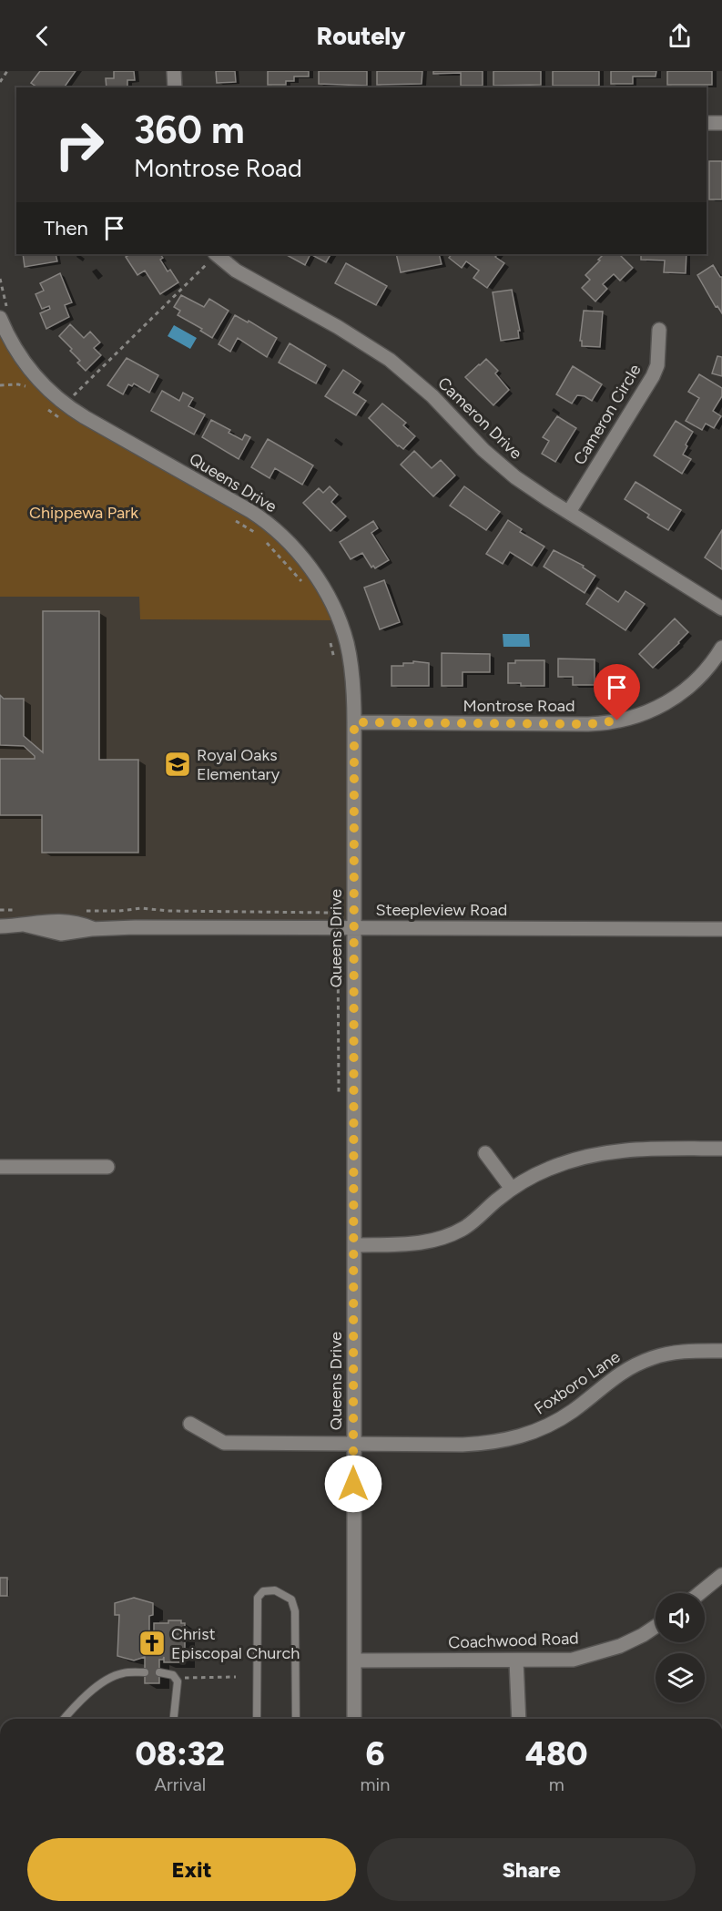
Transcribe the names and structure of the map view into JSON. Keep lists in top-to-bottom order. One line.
{"streets":{"street":["Cameron Circle","Cameron Drive","Queens Drive","Montrose Road","Steepleview Road","Foxboro Lane","Coachwood Road"]},"crossings":[["Cameron Circle","Cameron Drive"],["Queens Drive","Montrose Road"],["Queens Drive","Steepleview Road"],["Queens Drive","Foxboro Lane"],["Queens Drive","Coachwood Road"]],"parks":["Chippewa Park"],"places":{"school or university":["Royal Oaks Elementary"],"church":["Christ Episcopal Church"]},"page":{"header":"Routely","turn":["360 m","Montrose Road"],"then":"Then","eta":["08:32","Arrival","6","min","480","m"],"buttons":["Exit","Share"]}}
